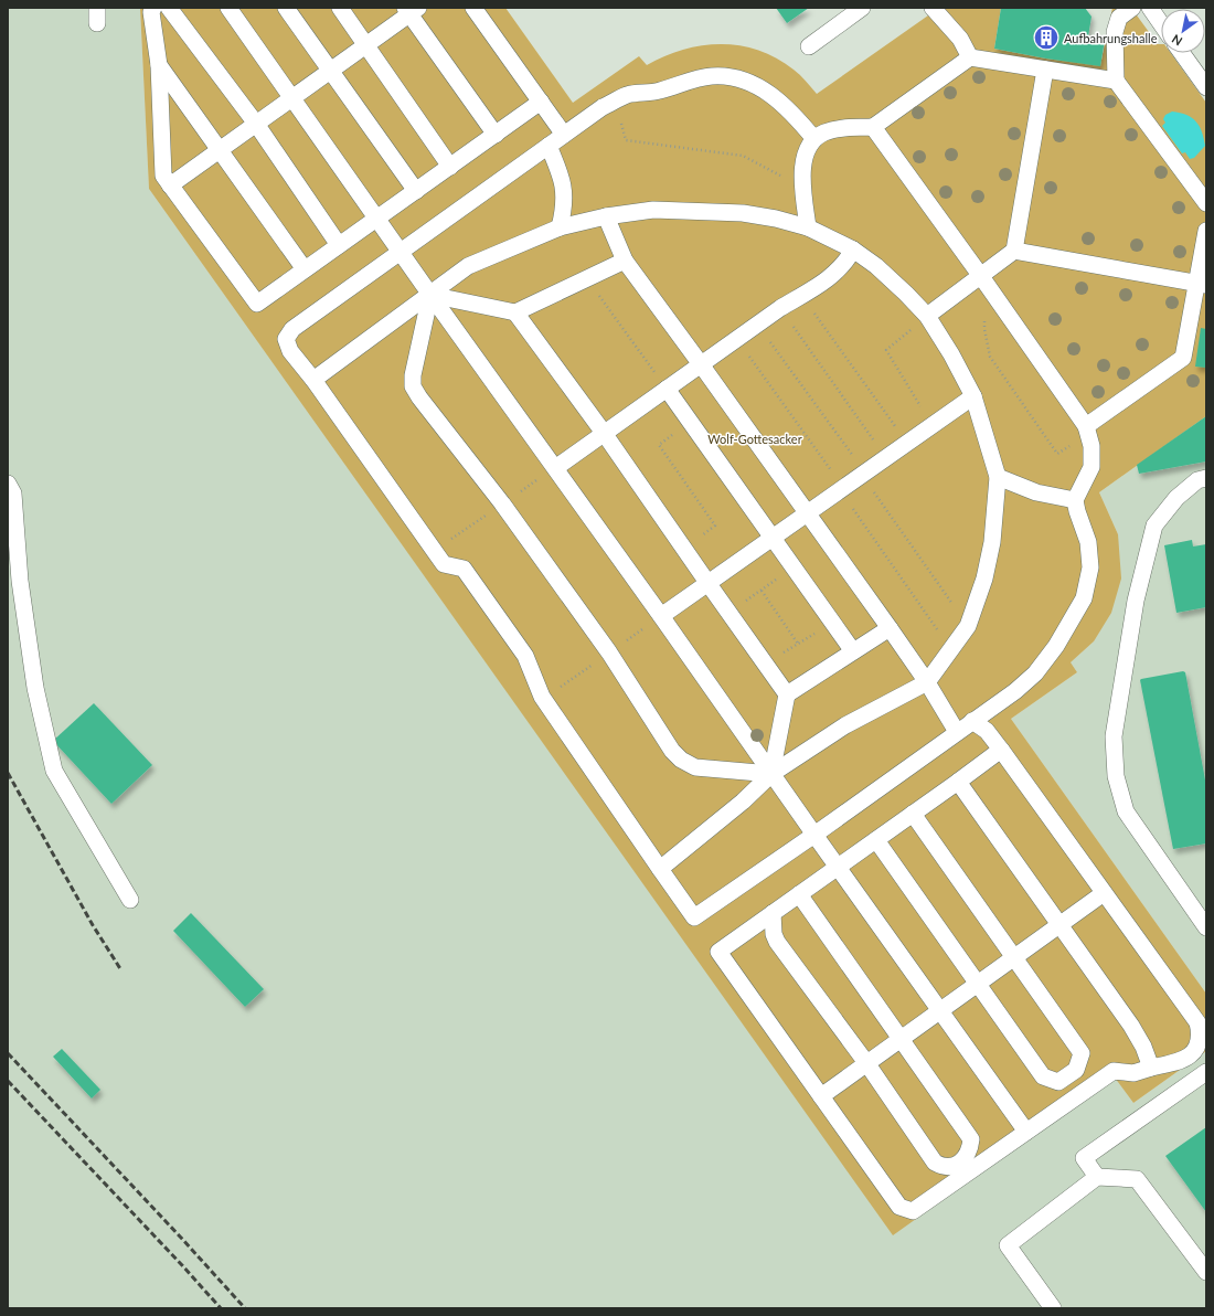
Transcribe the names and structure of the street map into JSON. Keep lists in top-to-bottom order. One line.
{"parks":["Wolf-Gottesacker"],"places":{"building":["Aufbahrungshalle"]},"north":"bottom left"}
